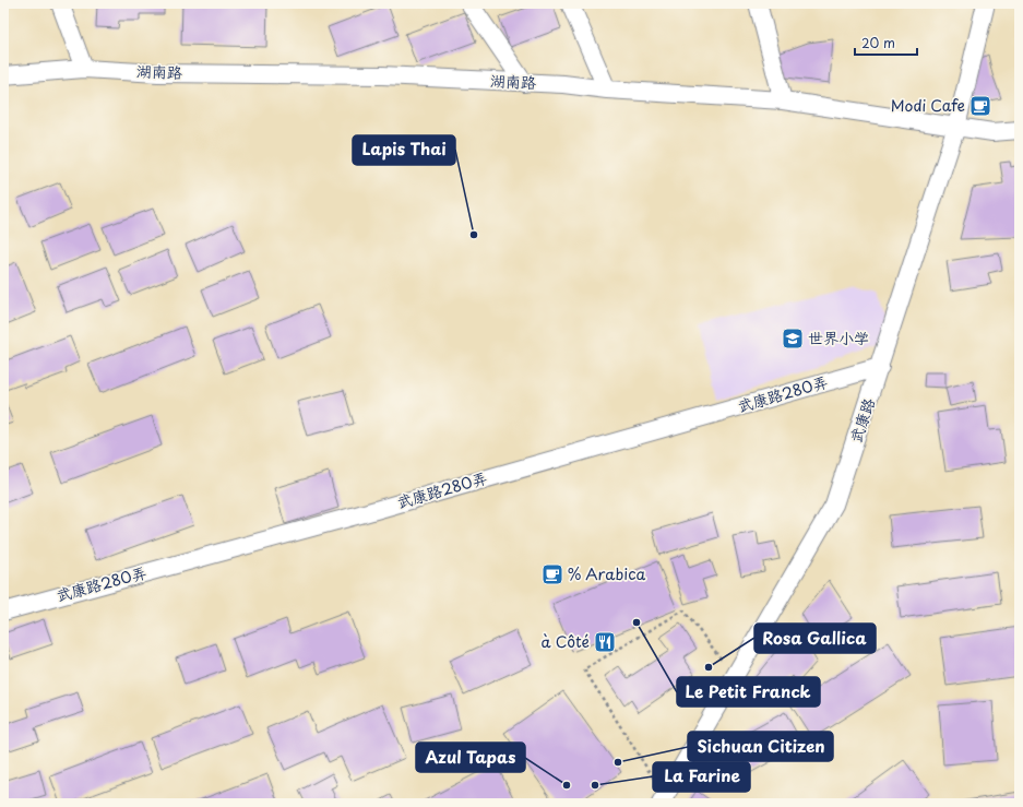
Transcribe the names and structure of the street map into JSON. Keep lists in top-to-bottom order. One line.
{"streets":{"street":["湖南路","武康路280弄","武康路"]},"crossings":[["湖南路","武康路"],["武康路280弄","武康路"]],"places":{"cafe":["Modi Cafe","% Arabica"],"other":["Lapis Thai","Le Petit Franck","Rosa Gallica","Sichuan Citizen","Azul Tapas","La Farine"],"school or university":["世界小学"],"restaurant":["à Côté"]},"scale_bar":"20 m"}
